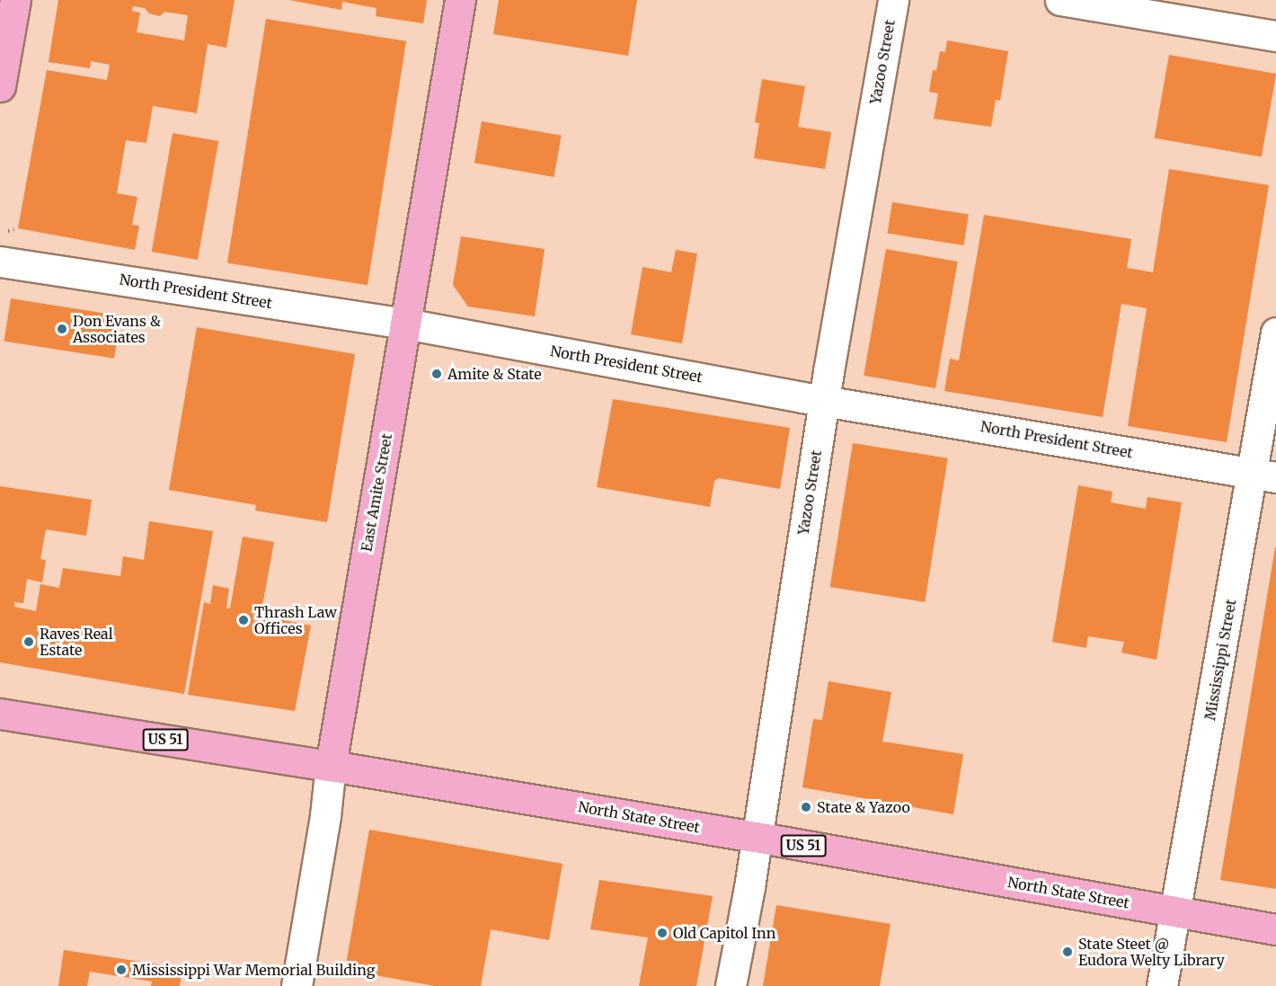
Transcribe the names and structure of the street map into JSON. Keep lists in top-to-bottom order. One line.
{"streets":{"main road":["East Amite Street","US 51","North State Street"],"street":["Yazoo Street","North President Street","Mississippi Street"]},"crossings":[["Yazoo Street","North President Street"],["Yazoo Street","North State Street"],["North President Street","East Amite Street"],["North President Street","Mississippi Street"],["East Amite Street","North State Street"],["Mississippi Street","North State Street"]],"places":["Don Evans & Associates","Amite & State","Thrash Law Offices","Raves Real Estate","State & Yazoo","Old Capitol Inn","State Steet @ Eudora Welty Library","Mississippi War Memorial Building"]}
